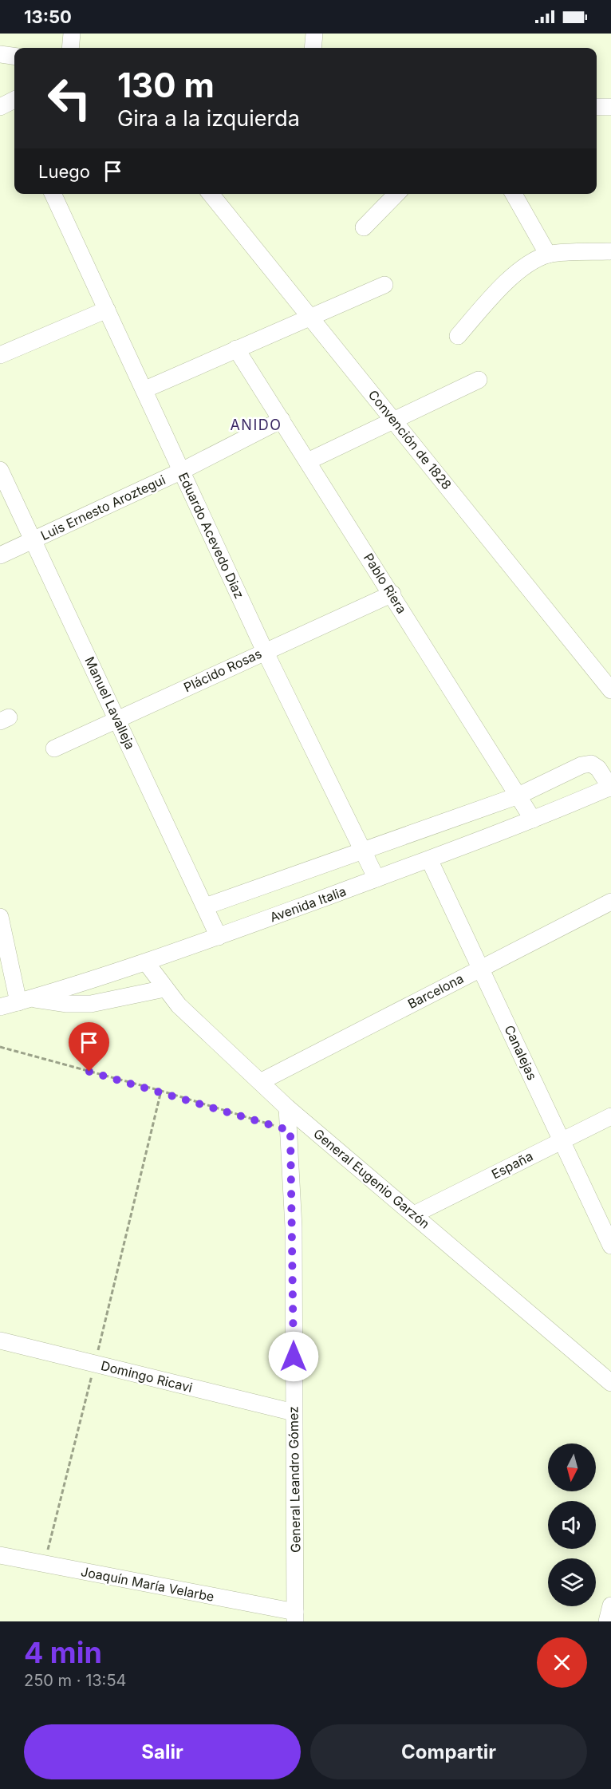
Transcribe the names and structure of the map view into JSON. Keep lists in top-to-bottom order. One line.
{"streets":{"street":["Convención de 1828","Luis Ernesto Aroztegui","Eduardo Acevedo Diaz","Pablo Riera","Plácido Rosas","Manuel Lavalleja","Avenida Italia","Barcelona","Canalejas","España","General Eugenio Garzón","Domingo Ricavi","General Leandro Gómez","Joaquín María Velarbe"]},"crossings":[["Luis Ernesto Aroztegui","Eduardo Acevedo Diaz"],["Luis Ernesto Aroztegui","Pablo Riera"],["Luis Ernesto Aroztegui","Manuel Lavalleja"],["Eduardo Acevedo Diaz","Plácido Rosas"],["Eduardo Acevedo Diaz","Avenida Italia"],["Pablo Riera","Plácido Rosas"],["Pablo Riera","Avenida Italia"],["Plácido Rosas","Manuel Lavalleja"],["Manuel Lavalleja","Avenida Italia"],["Avenida Italia","Canalejas"],["Avenida Italia","General Eugenio Garzón"],["Barcelona","Canalejas"],["Barcelona","General Eugenio Garzón"],["Canalejas","España"],["España","General Eugenio Garzón"],["General Eugenio Garzón","General Leandro Gómez"],["Domingo Ricavi","General Leandro Gómez"],["General Leandro Gómez","Joaquín María Velarbe"]],"districts":["ANIDO"],"north":"bottom","page":{"status":"13:50","turn":["130 m","Gira a la izquierda"],"then":"Luego","heading":["4 min","250 m · 13:54"],"buttons":["Salir","Compartir"]}}
